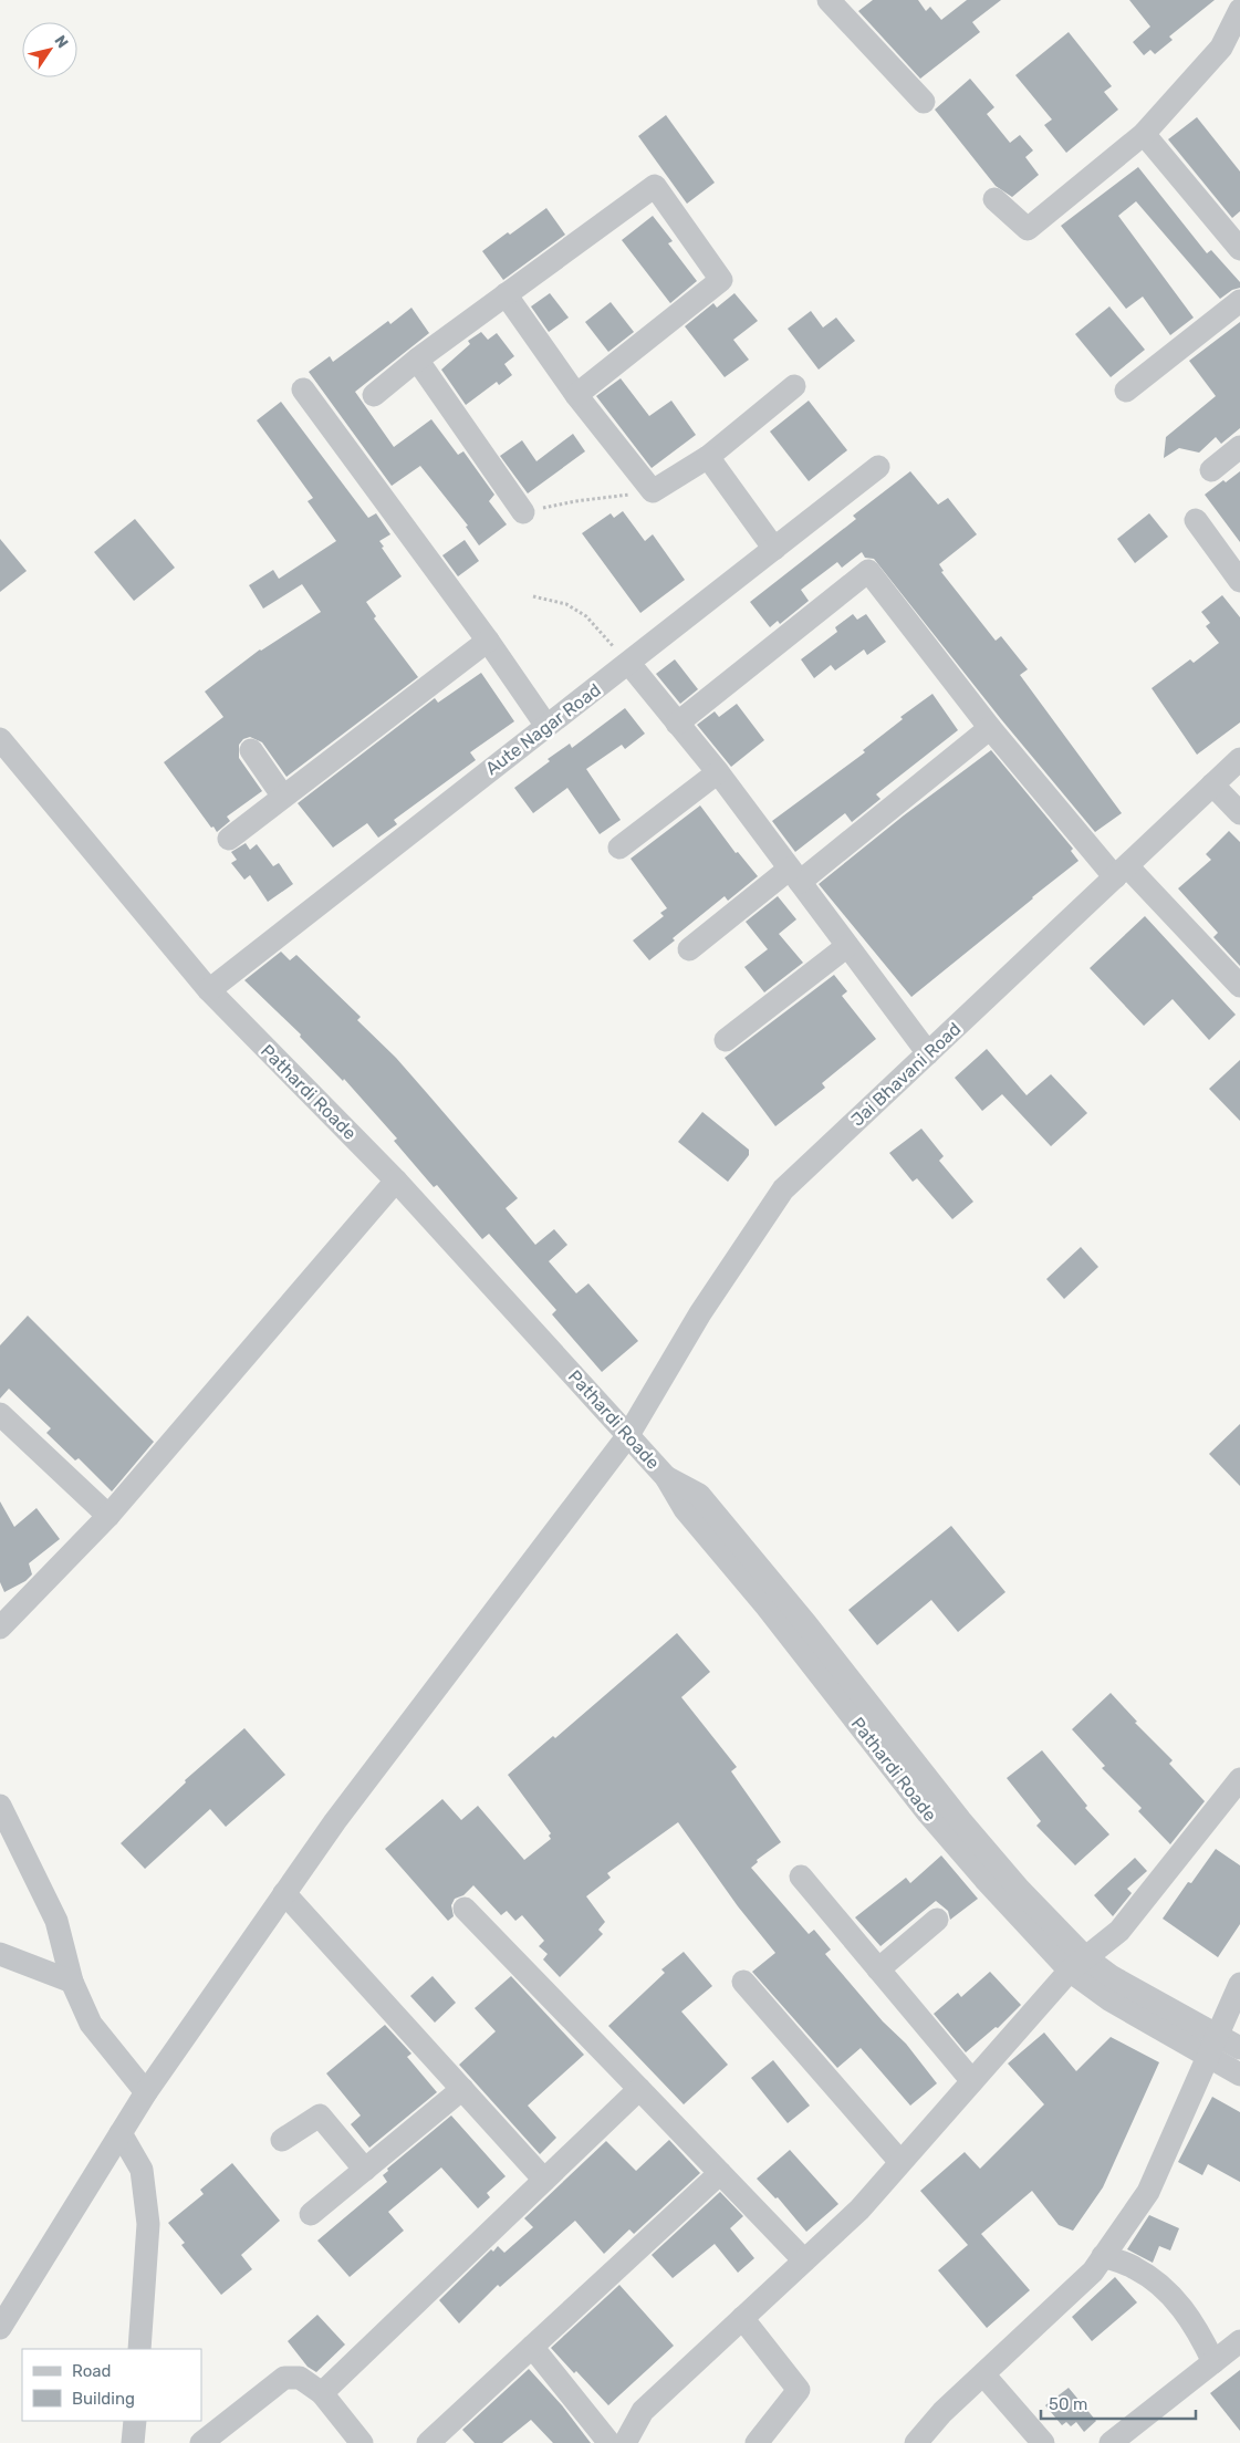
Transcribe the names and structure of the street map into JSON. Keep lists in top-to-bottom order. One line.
{"streets":{"street":["Aute Nagar Road","Jai Bhavani Road","Pathardi Roade"]},"crossings":[["Aute Nagar Road","Pathardi Roade"],["Jai Bhavani Road","Pathardi Roade"]],"legend":["Road","Building"],"scale_bar":"50 m","north":"top right"}
